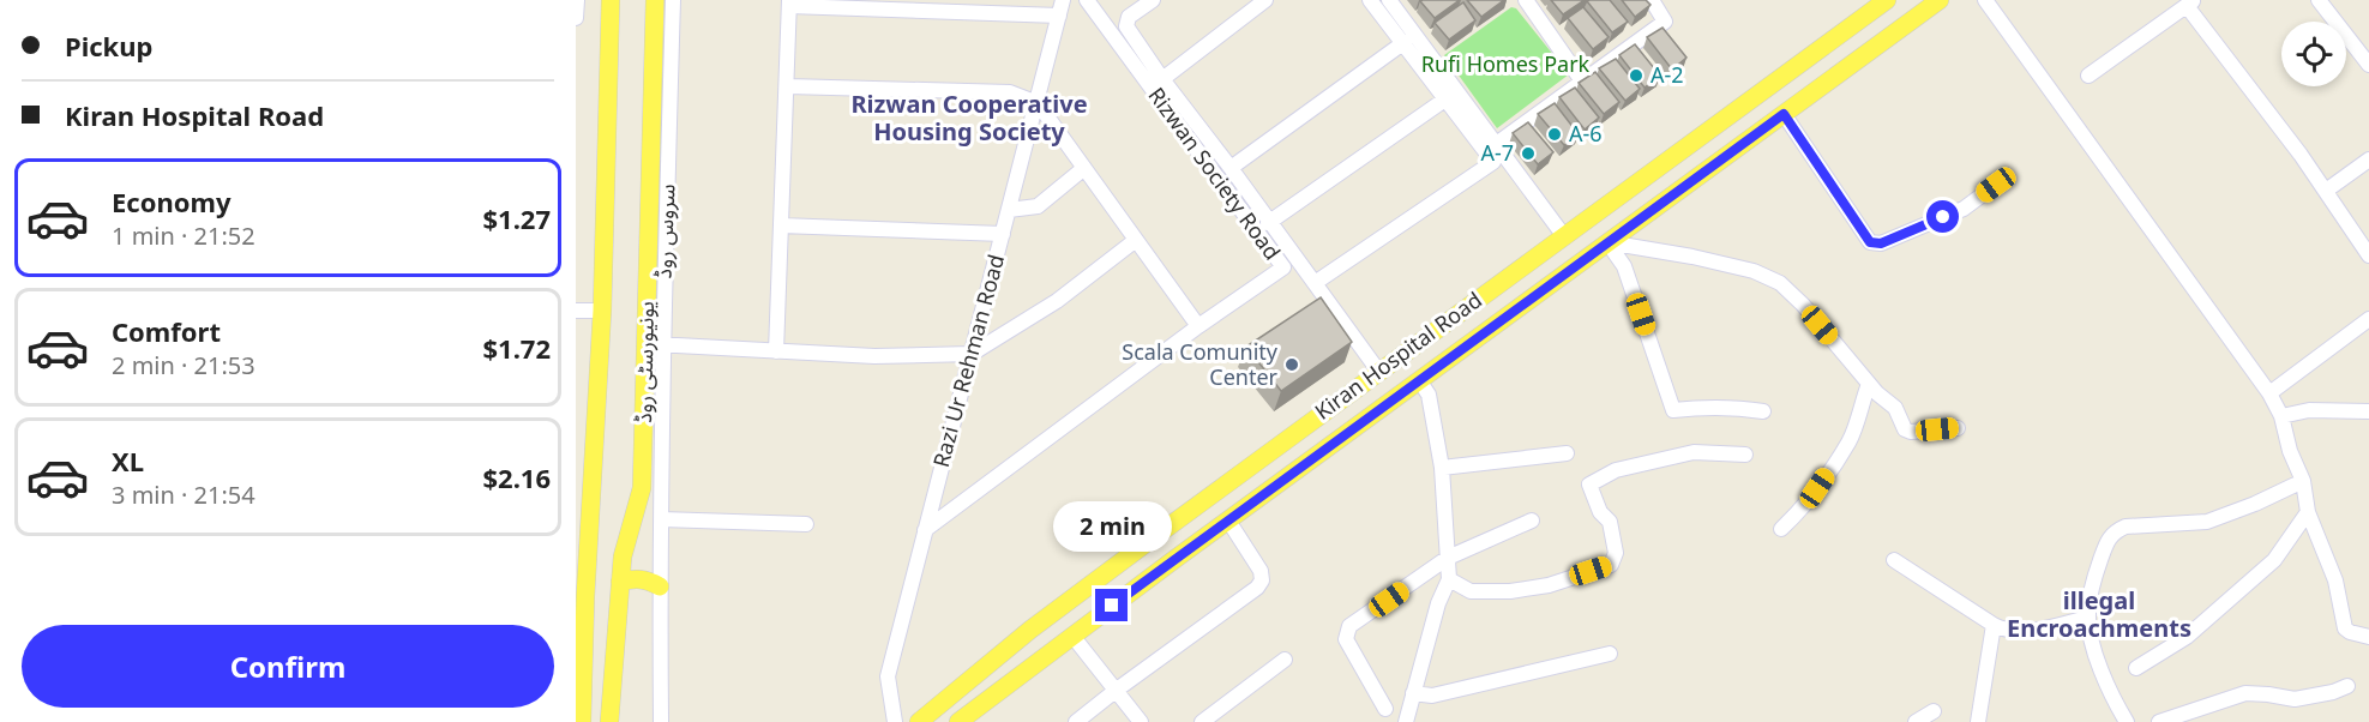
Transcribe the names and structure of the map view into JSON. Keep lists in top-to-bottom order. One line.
{"streets":{"main road":["Kiran Hospital Road","یونیورسٹی روڈ"],"street":["Rizwan Society Road","سروس روڈ","Razi Ur Rehman Road"]},"crossings":[["Rizwan Society Road","Razi Ur Rehman Road"],["سروس روڈ","یونیورسٹی روڈ"]],"districts":["Rizwan Cooperative Housing Society","illegal Encroachments"],"parks":["Rufi Homes Park"],"places":["A-2","A-6","A-7","Scala Comunity Center"],"page":{"banner":["Pickup","Kiran Hospital Road"],"list":[{"name":"Economy","note":"1 min · 21:52","value":"$1.27"},{"name":"Comfort","note":"2 min · 21:53","value":"$1.72"},{"name":"XL","note":"3 min · 21:54","value":"$2.16"}],"bubble":"2 min","buttons":"Confirm"}}
